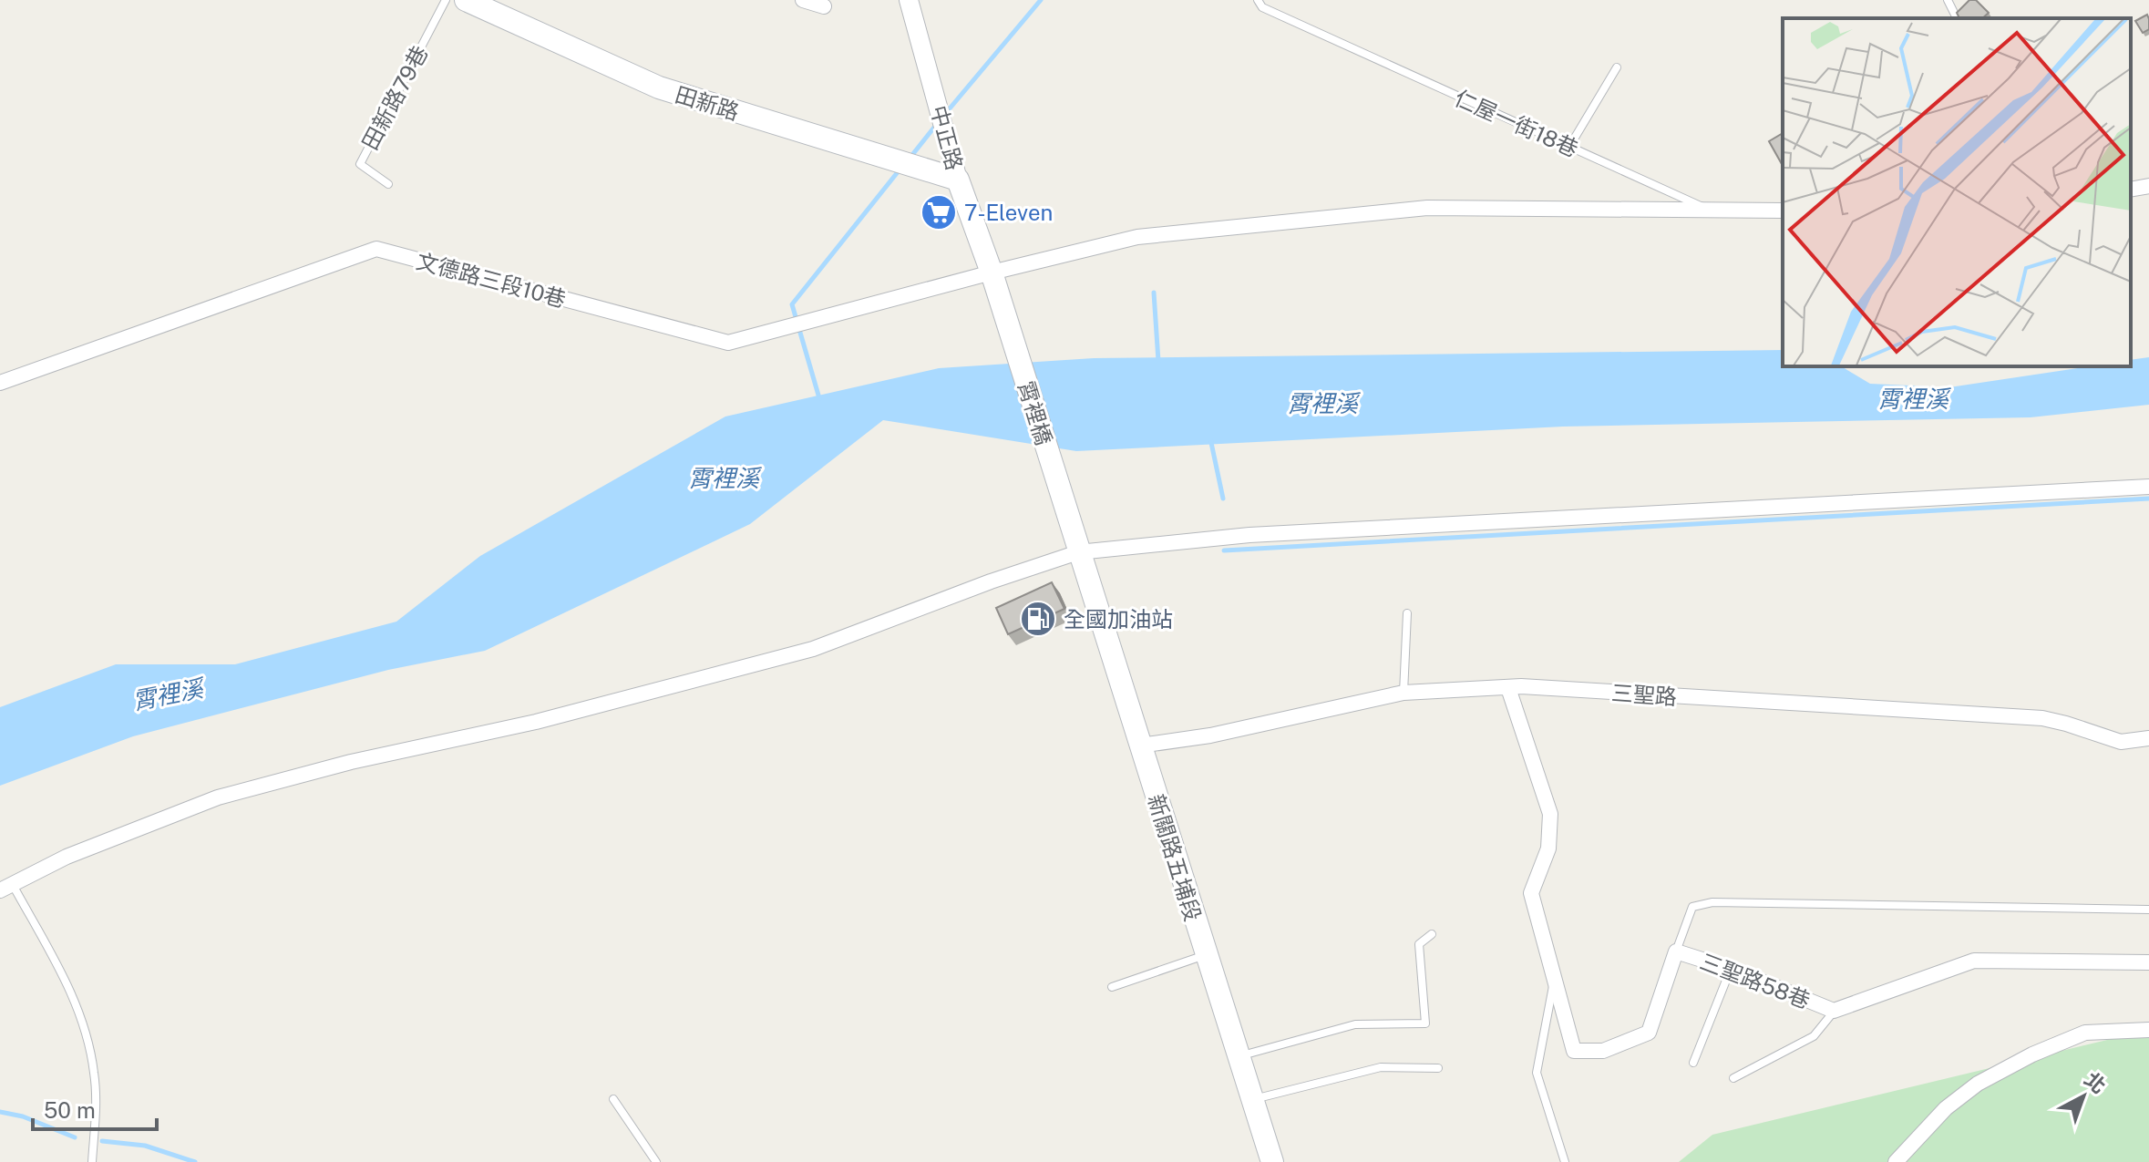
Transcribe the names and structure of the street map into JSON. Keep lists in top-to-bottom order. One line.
{"streets":{"main road":["田新路","中正路","霄裡橋","新關路五埔段"],"street":["仁屋一街18巷","文德路三段10巷","三聖路","三聖路58巷"],"lane":["田新路79巷"]},"crossings":[["田新路","中正路"],["仁屋一街18巷","文德路三段10巷"],["中正路","文德路三段10巷"],["中正路","霄裡橋"],["文德路三段10巷","霄裡橋"],["霄裡橋","新關路五埔段"],["三聖路","新關路五埔段"],["三聖路","三聖路58巷"]],"water":["霄裡溪"],"places":{"supermarket":["7-Eleven"],"fuel station":["全國加油站"]},"scale_bar":"50 m","north":"top right"}
